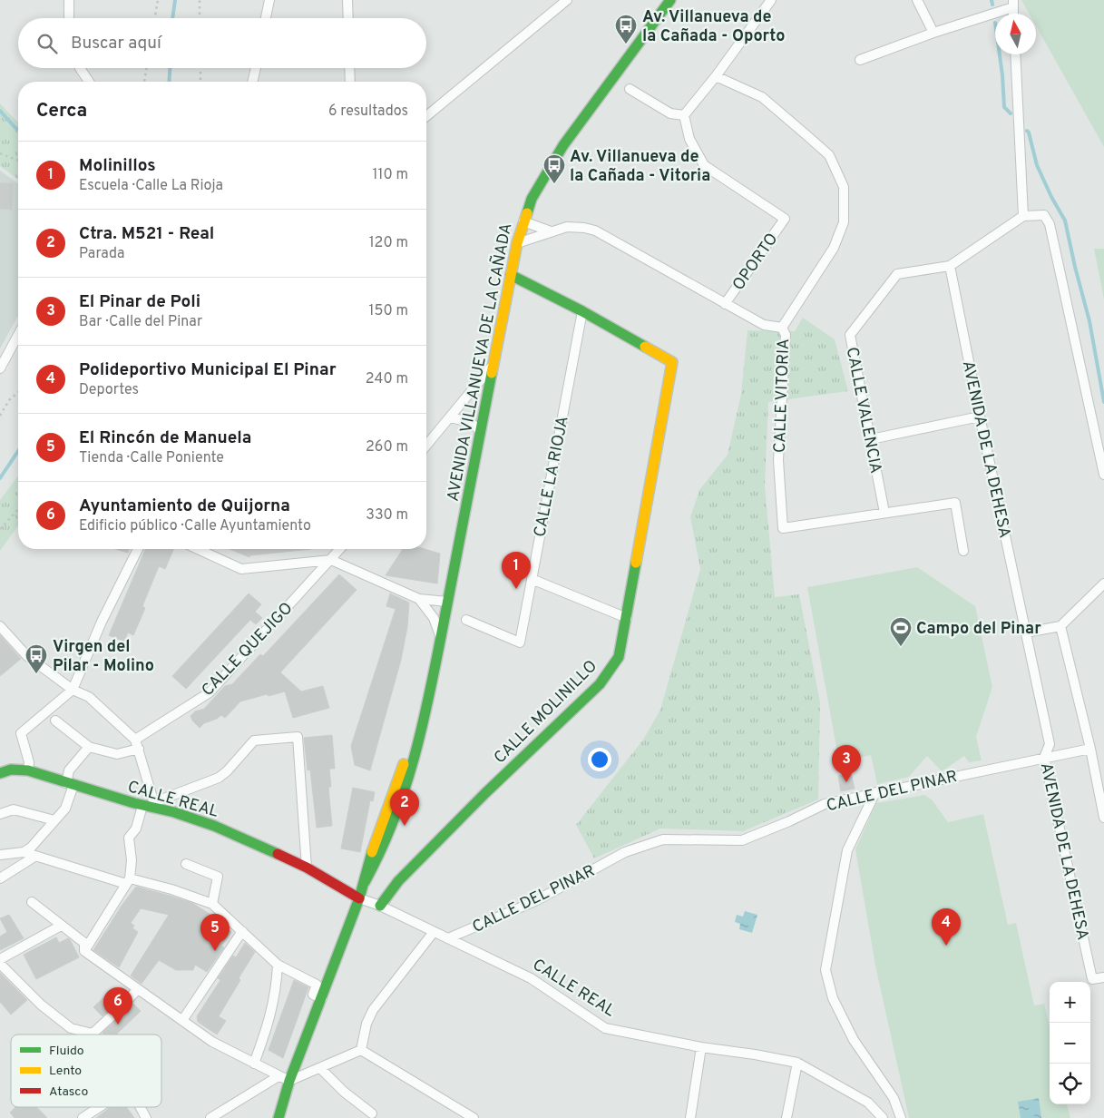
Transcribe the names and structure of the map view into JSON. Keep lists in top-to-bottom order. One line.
{"streets":{"main road":["AVENIDA VILLANUEVA DE LA CAÑADA","CALLE MOLINILLO","CALLE REAL"],"street":["OPORTO","CALLE VITORIA","CALLE VALENCIA","AVENIDA DE LA DEHESA","CALLE LA RIOJA","CALLE QUEJIGO","CALLE DEL PINAR"]},"crossings":[["OPORTO","CALLE VITORIA"],["AVENIDA VILLANUEVA DE LA CAÑADA","CALLE VITORIA"],["AVENIDA VILLANUEVA DE LA CAÑADA","CALLE REAL"],["CALLE VITORIA","CALLE VALENCIA"],["CALLE VALENCIA","AVENIDA DE LA DEHESA"],["AVENIDA DE LA DEHESA","CALLE DEL PINAR"],["CALLE LA RIOJA","CALLE MOLINILLO"],["CALLE MOLINILLO","CALLE REAL"],["CALLE DEL PINAR","CALLE REAL"]],"places":{"bus stop":["Av. Villanueva de la Cañada - Oporto","Av. Villanueva de la Cañada - Vitoria","Virgen del Pilar - Molino"],"sports":["Campo del Pinar"]},"legend":["Fluido","Lento","Atasco"],"north":"top","page":{"search":"Buscar aquí","heading":["Cerca","6 resultados"],"list":[{"mark":"1","name":"Molinillos","note":"Escuela · Calle La Rioja","value":"110 m"},{"mark":"2","name":"Ctra. M521 - Real","note":"Parada","value":"120 m"},{"mark":"3","name":"El Pinar de Poli","note":"Bar · Calle del Pinar","value":"150 m"},{"mark":"4","name":"Polideportivo Municipal El Pinar","note":"Deportes","value":"240 m"},{"mark":"5","name":"El Rincón de Manuela","note":"Tienda · Calle Poniente","value":"260 m"},{"mark":"6","name":"Ayuntamiento de Quijorna","note":"Edificio público · Calle Ayuntamiento","value":"330 m"}],"pins":["1","3","2","4","5","6"],"map_buttons":["+","−"]}}
